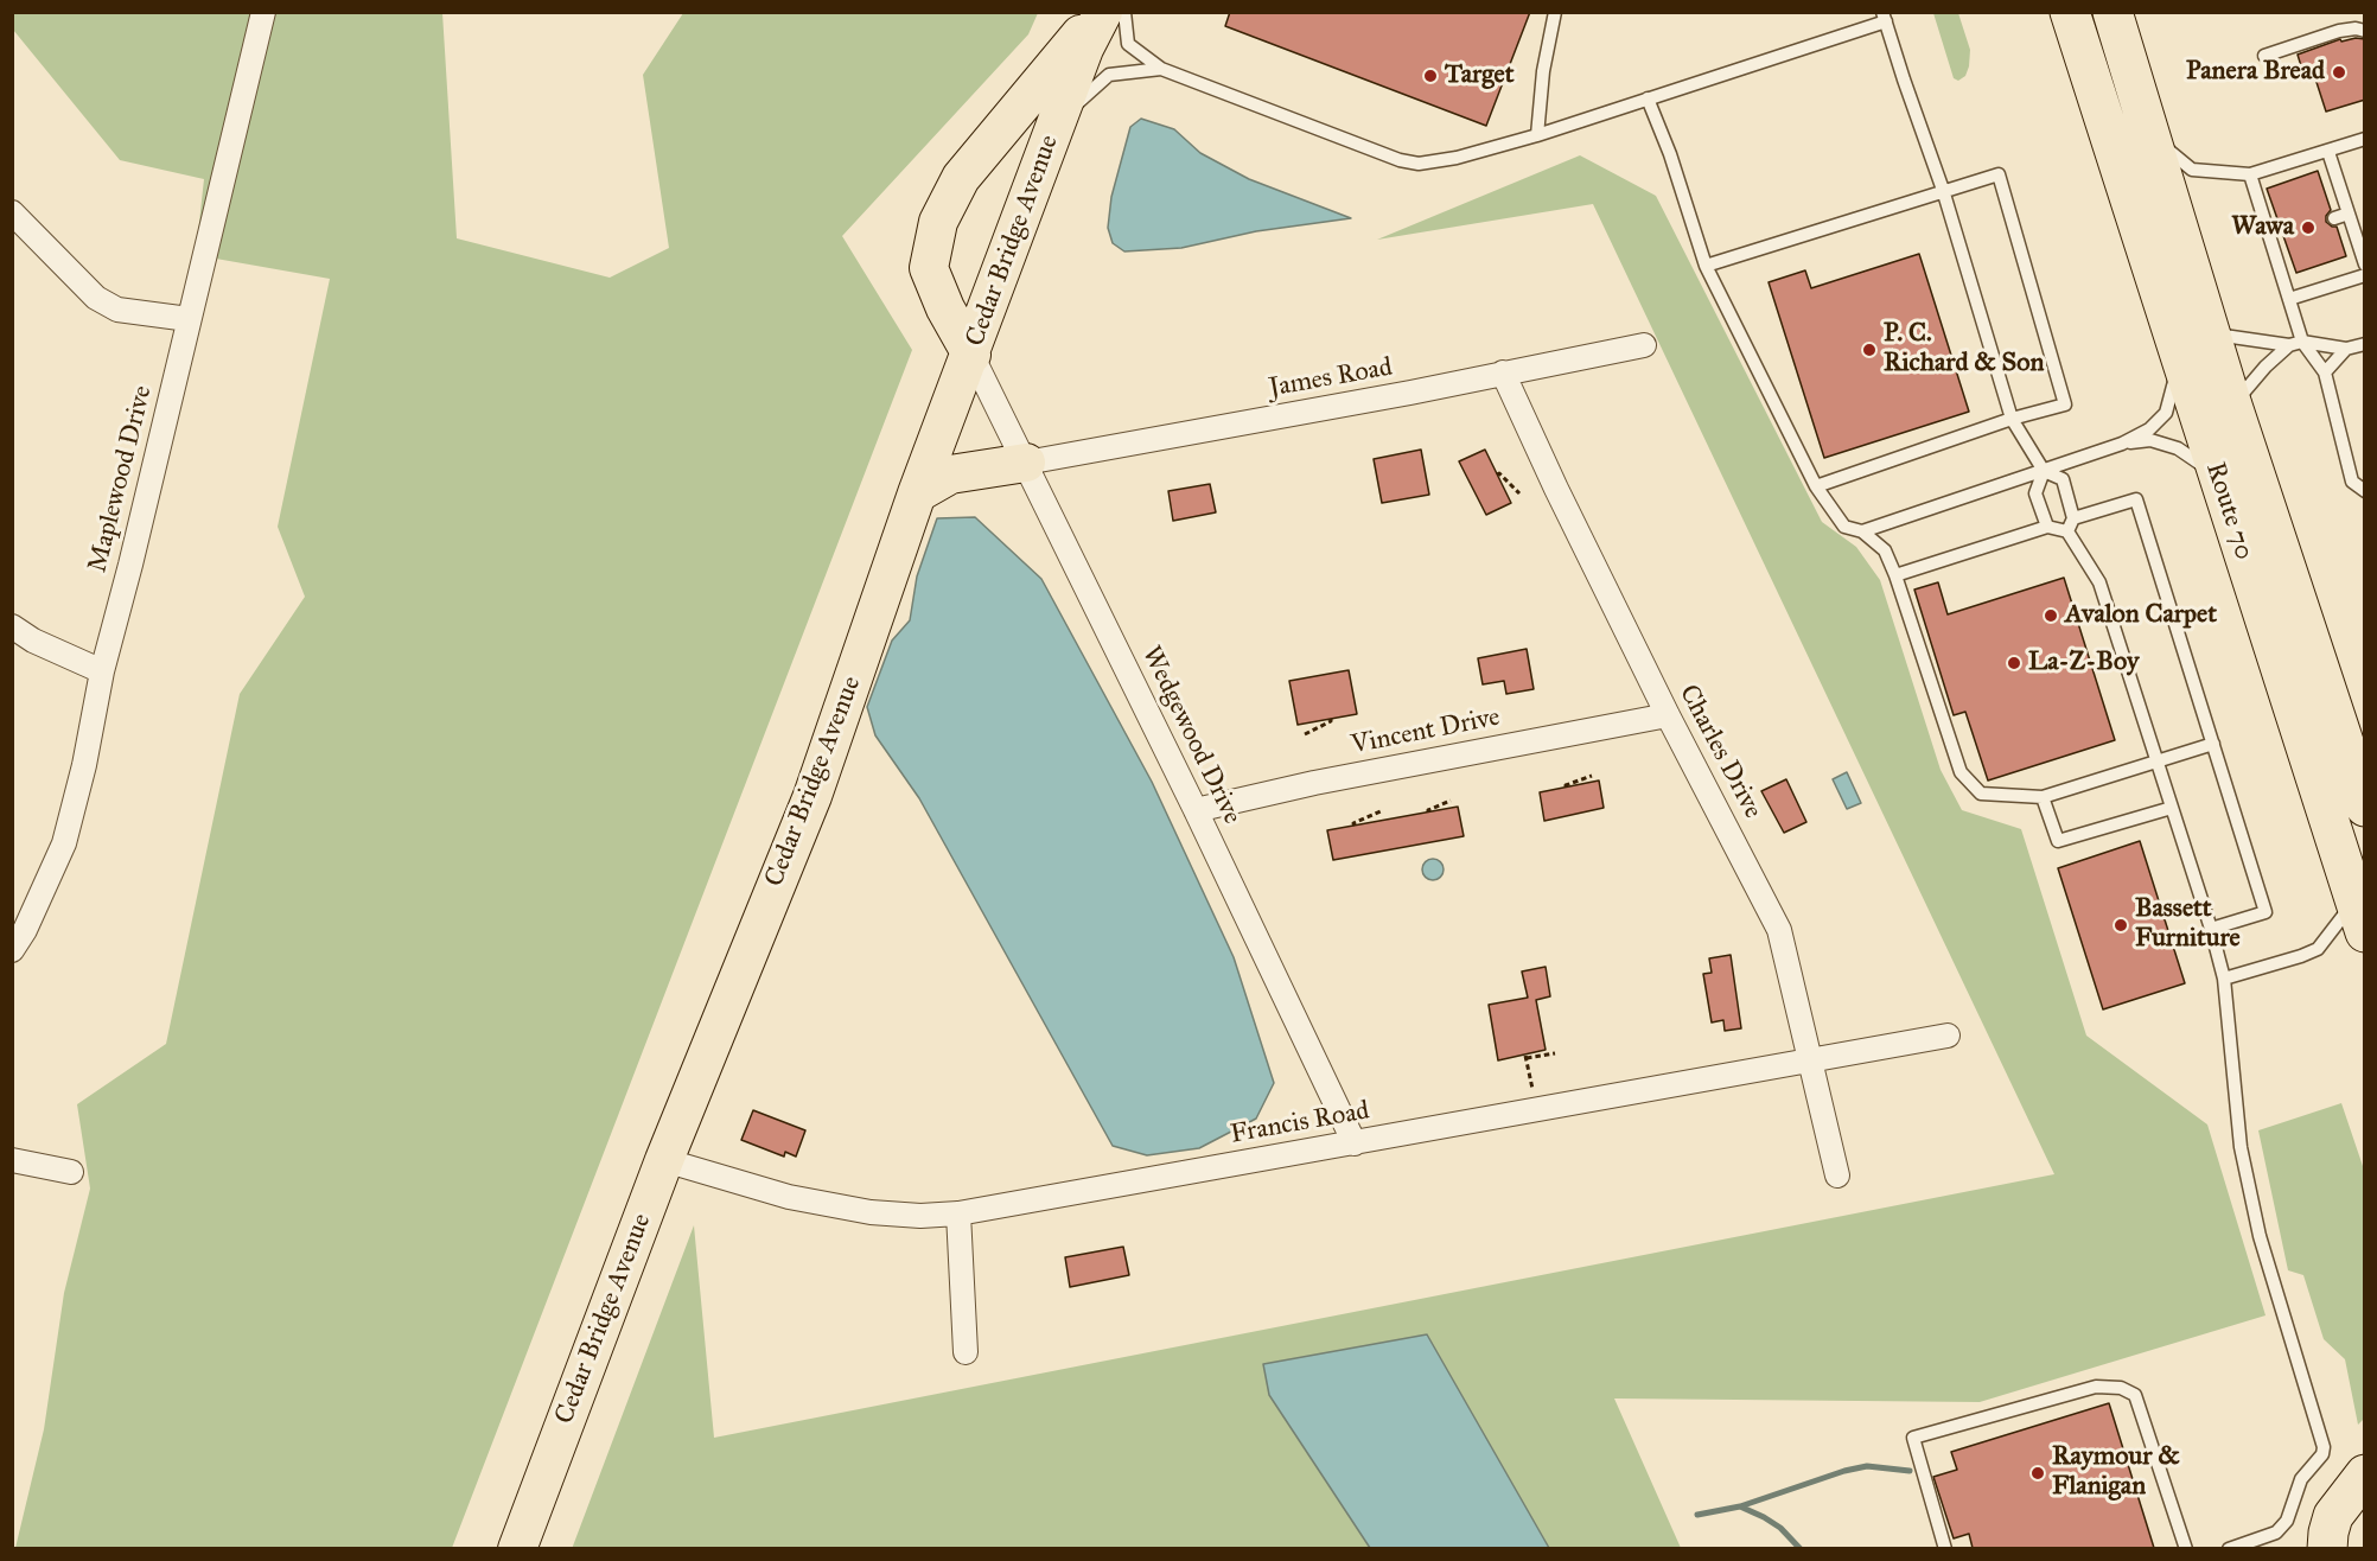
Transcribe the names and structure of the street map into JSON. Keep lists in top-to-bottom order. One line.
{"streets":{"highway":["Route 70"],"main road":["Cedar Bridge Avenue"],"street":["James Road","Maplewood Drive","Vincent Drive","Wedgewood Drive","Charles Drive","Francis Road"]},"crossings":[["Cedar Bridge Avenue","Wedgewood Drive"],["Cedar Bridge Avenue","Francis Road"],["James Road","Wedgewood Drive"],["James Road","Charles Drive"],["Vincent Drive","Wedgewood Drive"],["Vincent Drive","Charles Drive"],["Wedgewood Drive","Francis Road"],["Charles Drive","Francis Road"]],"places":["Panera Bread","Target","Wawa","P. C. Richard & Son","Avalon Carpet","La-Z-Boy","Bassett Furniture","Raymour & Flanigan"]}
